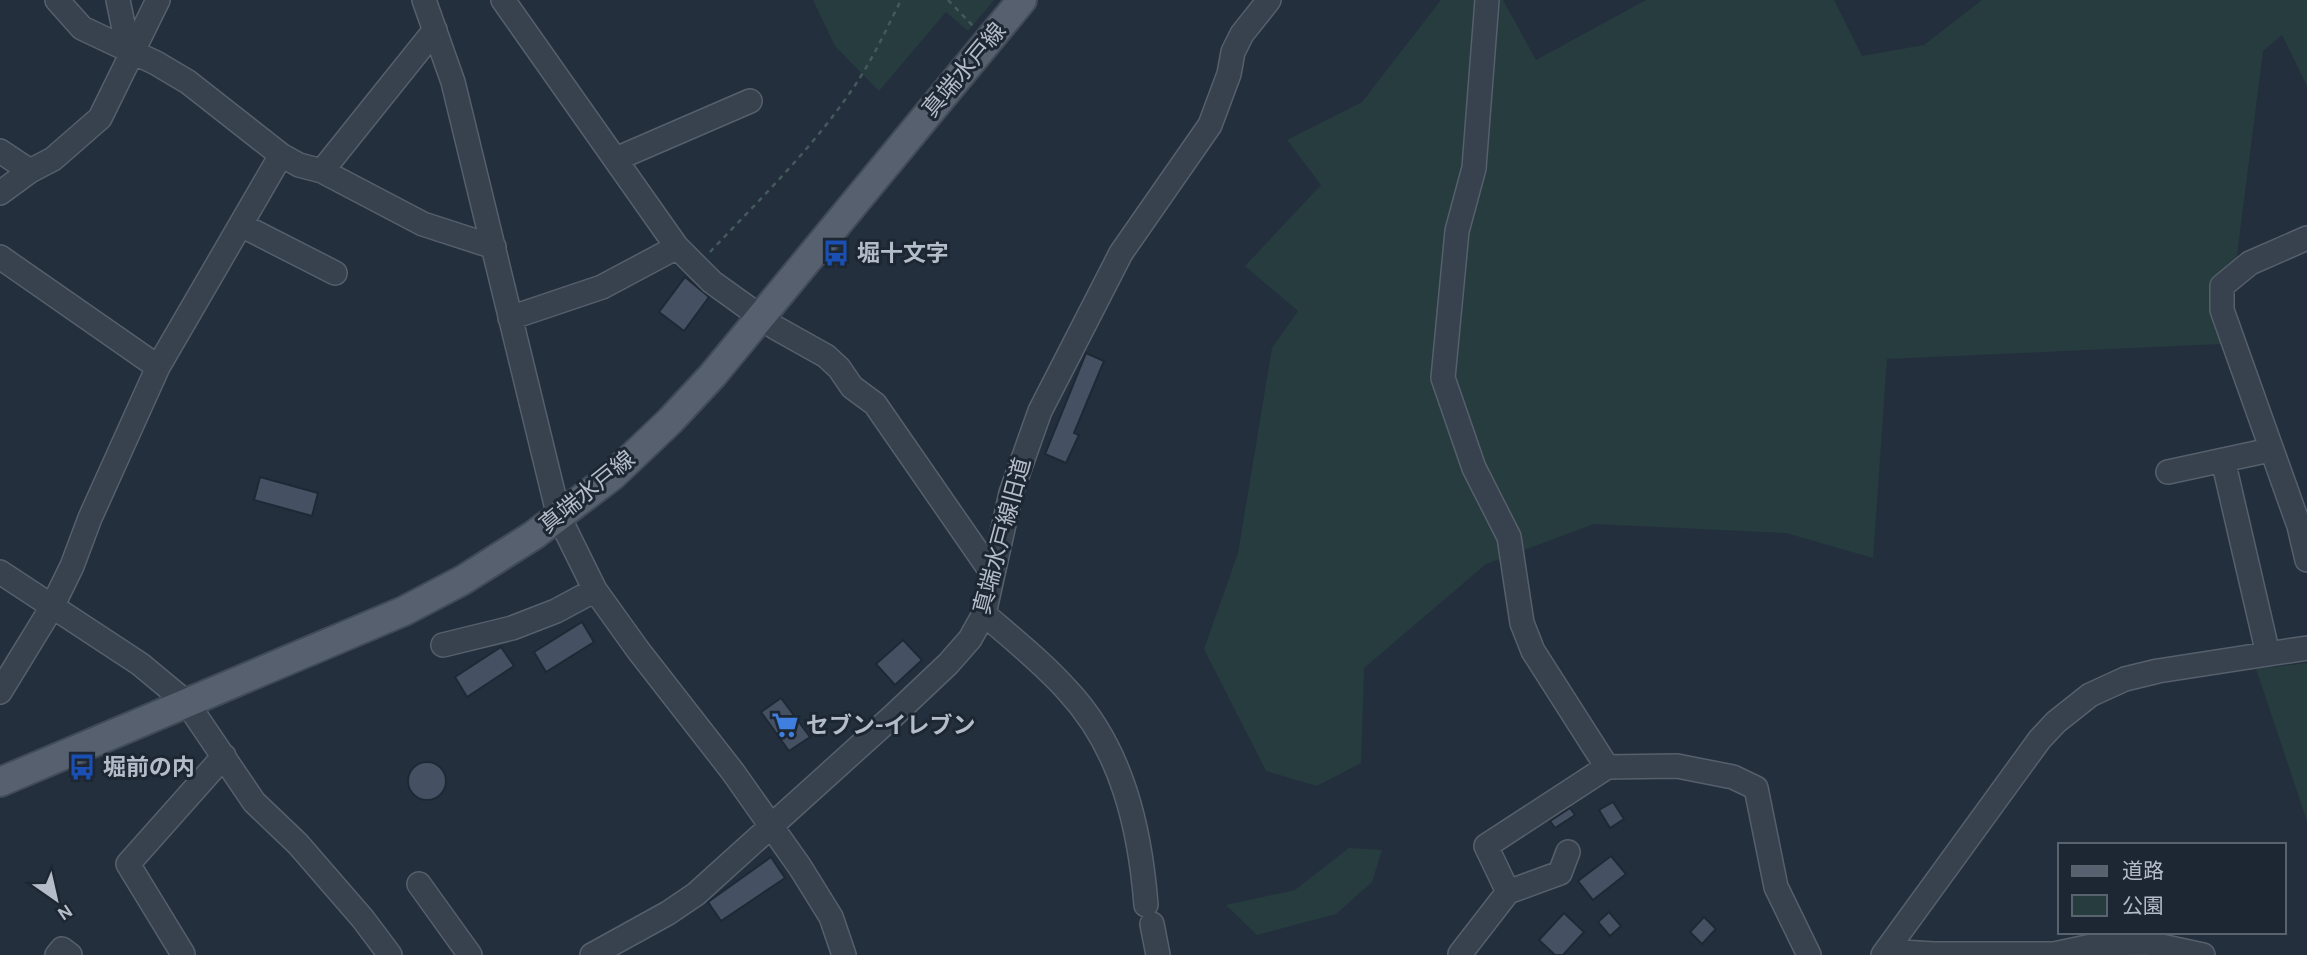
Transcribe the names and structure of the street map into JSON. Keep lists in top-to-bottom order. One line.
{"streets":{"main road":["真端水戸線"],"street":["真端水戸線旧道"]},"places":{"bus stop":["堀十文字","堀前の内"],"supermarket":["セブン-イレブン"]},"legend":["道路","公園"],"north":"bottom right"}
